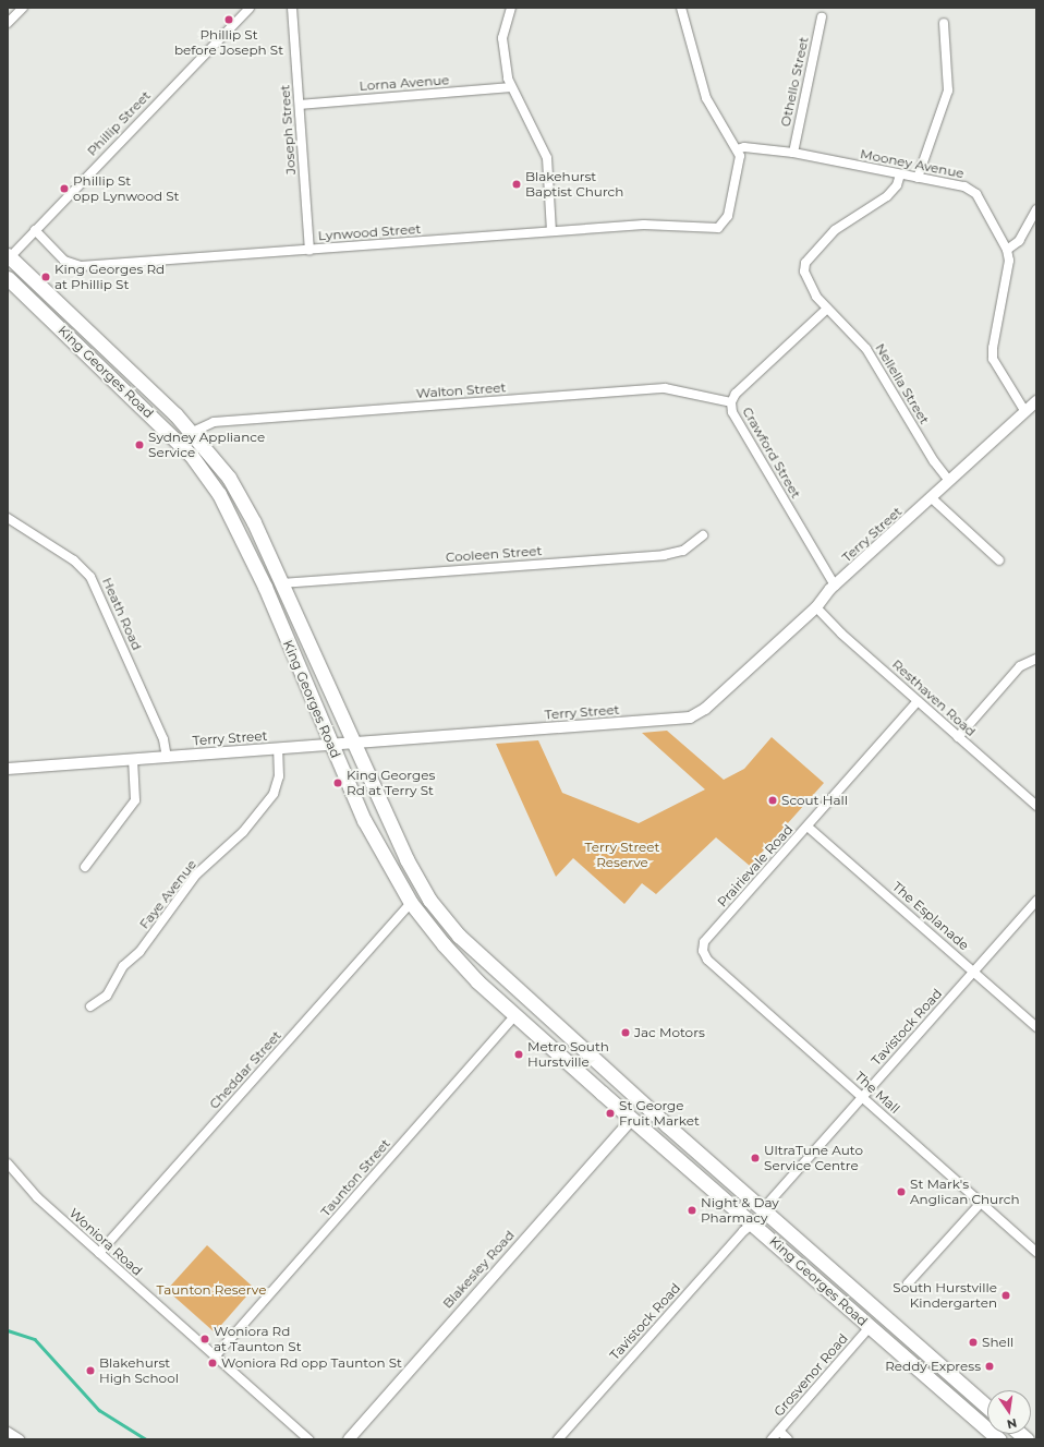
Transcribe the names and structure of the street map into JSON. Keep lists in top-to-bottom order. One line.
{"streets":{"highway":["King Georges Road"],"street":["Othello Street","Lorna Avenue","Phillip Street","Joseph Street","Mooney Avenue","Lynwood Street","Nellella Street","Walton Street","Crawford Street","Terry Street","Cooleen Street","Heath Road","Resthaven Road","Prairievale Road","Faye Avenue","The Esplanade","Tavistock Road","Cheddar Street","The Mall","Taunton Street","Woniora Road","Blakesley Road","Grosvenor Road"]},"crossings":[["Othello Street","Mooney Avenue"],["Lorna Avenue","Joseph Street"],["Phillip Street","Lynwood Street"],["Phillip Street","King Georges Road"],["Joseph Street","Lynwood Street"],["Mooney Avenue","Lynwood Street"],["Mooney Avenue","Nellella Street"],["Mooney Avenue","Terry Street"],["King Georges Road","Walton Street"],["King Georges Road","Terry Street"],["King Georges Road","Cooleen Street"],["King Georges Road","Tavistock Road"],["King Georges Road","Cheddar Street"],["King Georges Road","Taunton Street"],["King Georges Road","Blakesley Road"],["King Georges Road","Grosvenor Road"],["Nellella Street","Crawford Street"],["Nellella Street","Terry Street"],["Walton Street","Crawford Street"],["Crawford Street","Terry Street"],["Terry Street","Heath Road"],["Terry Street","Resthaven Road"],["Terry Street","Faye Avenue"],["Resthaven Road","Prairievale Road"],["Prairievale Road","The Esplanade"],["Prairievale Road","The Mall"],["The Esplanade","Tavistock Road"],["Tavistock Road","The Mall"],["Cheddar Street","Woniora Road"],["Taunton Street","Woniora Road"]],"parks":["Terry Street Reserve","Taunton Reserve"],"places":["Phillip St before Joseph St","Blakehurst Baptist Church","Phillip St opp Lynwood St","King Georges Rd at Phillip St","Sydney Appliance Service","King Georges Rd at Terry St","Scout Hall","Jac Motors","Metro South Hurstville","St George Fruit Market","UltraTune Auto Service Centre","St Mark's Anglican Church","Night & Day Pharmacy","South Hurstville Kindergarten","Woniora Rd at Taunton St","Shell","Woniora Rd opp Taunton St","Reddy Express","Blakehurst High School"],"north":"bottom"}
